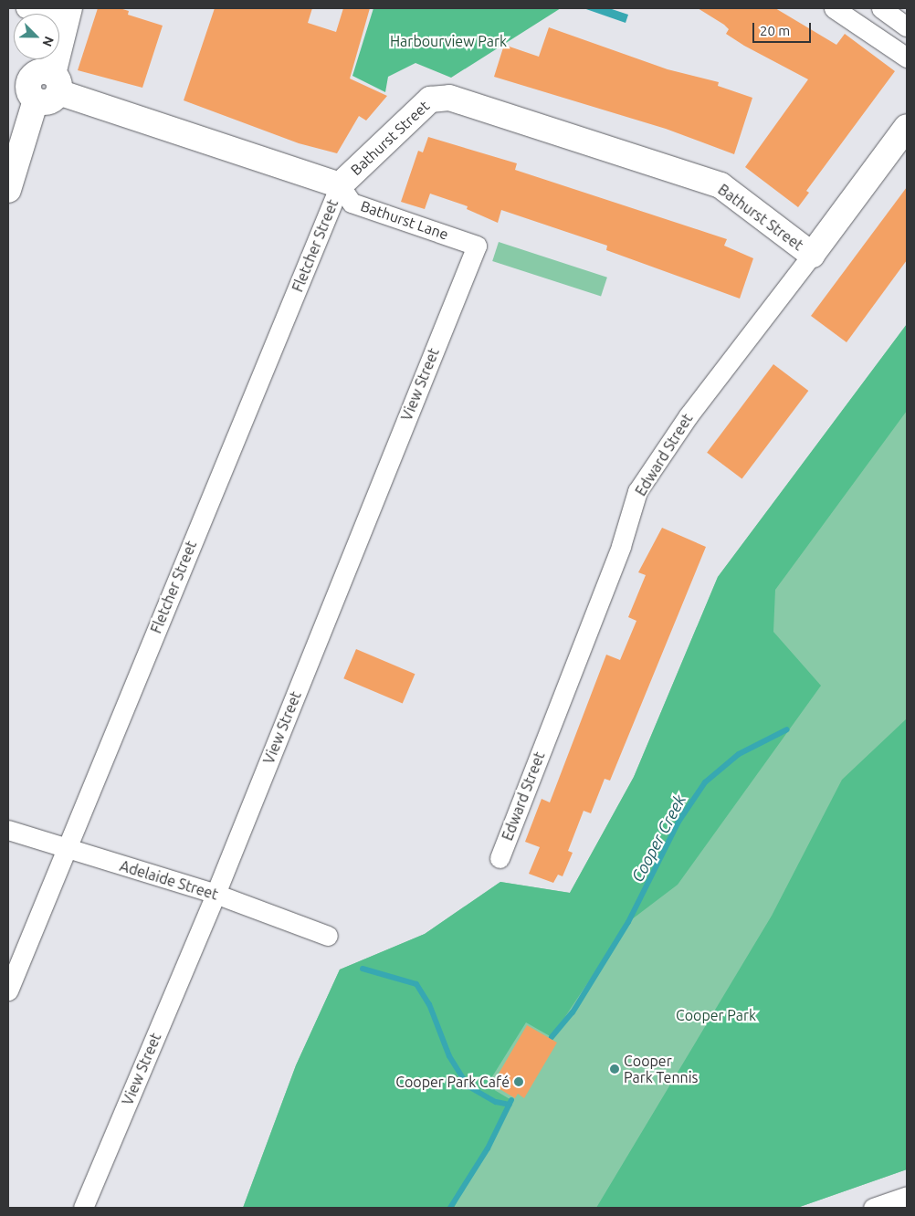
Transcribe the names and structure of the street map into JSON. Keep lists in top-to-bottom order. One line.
{"streets":{"street":["Bathurst Street","Bathurst Lane","Fletcher Street","View Street","Edward Street","Adelaide Street"]},"crossings":[["Bathurst Street","Bathurst Lane"],["Bathurst Street","Fletcher Street"],["Bathurst Street","Edward Street"],["Bathurst Lane","Fletcher Street"],["Bathurst Lane","View Street"],["Fletcher Street","Adelaide Street"],["View Street","Adelaide Street"]],"water":["Cooper Creek"],"parks":["Harbourview Park","Cooper Park"],"places":["Cooper Park Tennis","Cooper Park Café"],"scale_bar":"20 m","north":"bottom right"}
